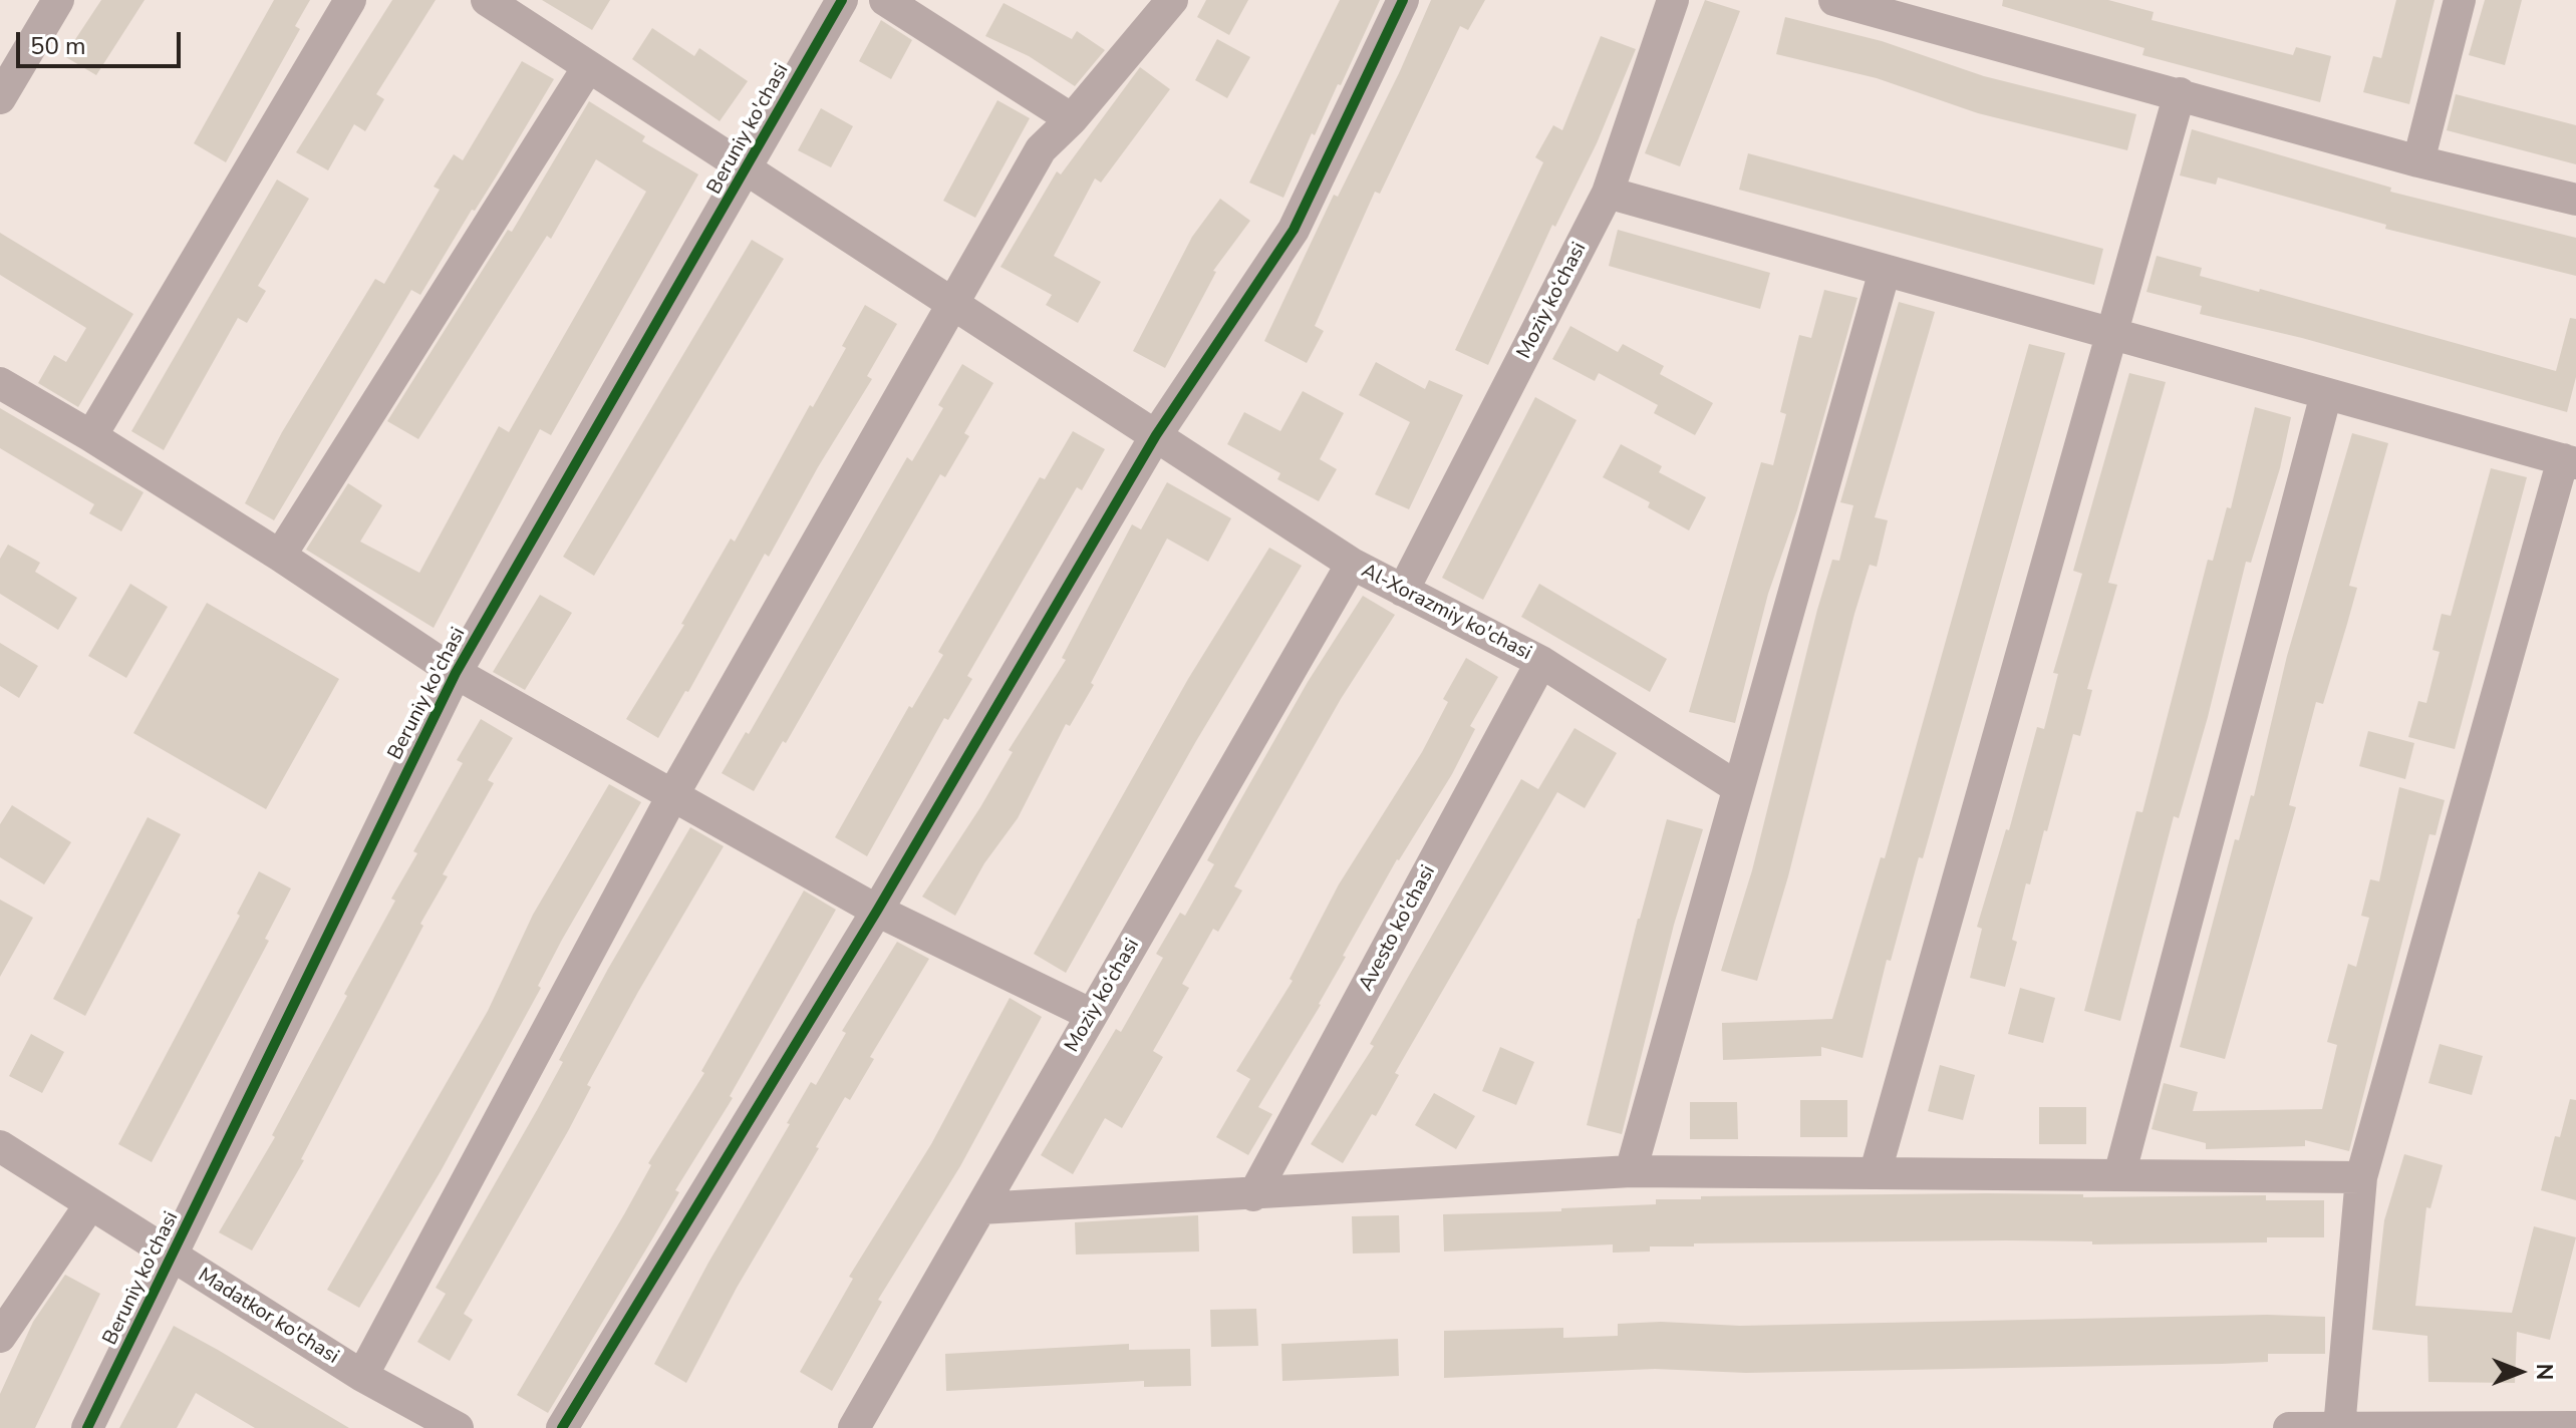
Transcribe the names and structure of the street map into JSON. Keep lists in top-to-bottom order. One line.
{"streets":{"street":["Beruniy ko'chasi","Moziy ko‘chasi","Al-Xorazmiy ko'chasi","Avesto ko'chasi","Madatkor ko'chasi"]},"crossings":[["Beruniy ko'chasi","Al-Xorazmiy ko'chasi"],["Beruniy ko'chasi","Madatkor ko'chasi"],["Moziy ko‘chasi","Al-Xorazmiy ko'chasi"],["Al-Xorazmiy ko'chasi","Avesto ko'chasi"]],"scale_bar":"50 m","north":"right"}
